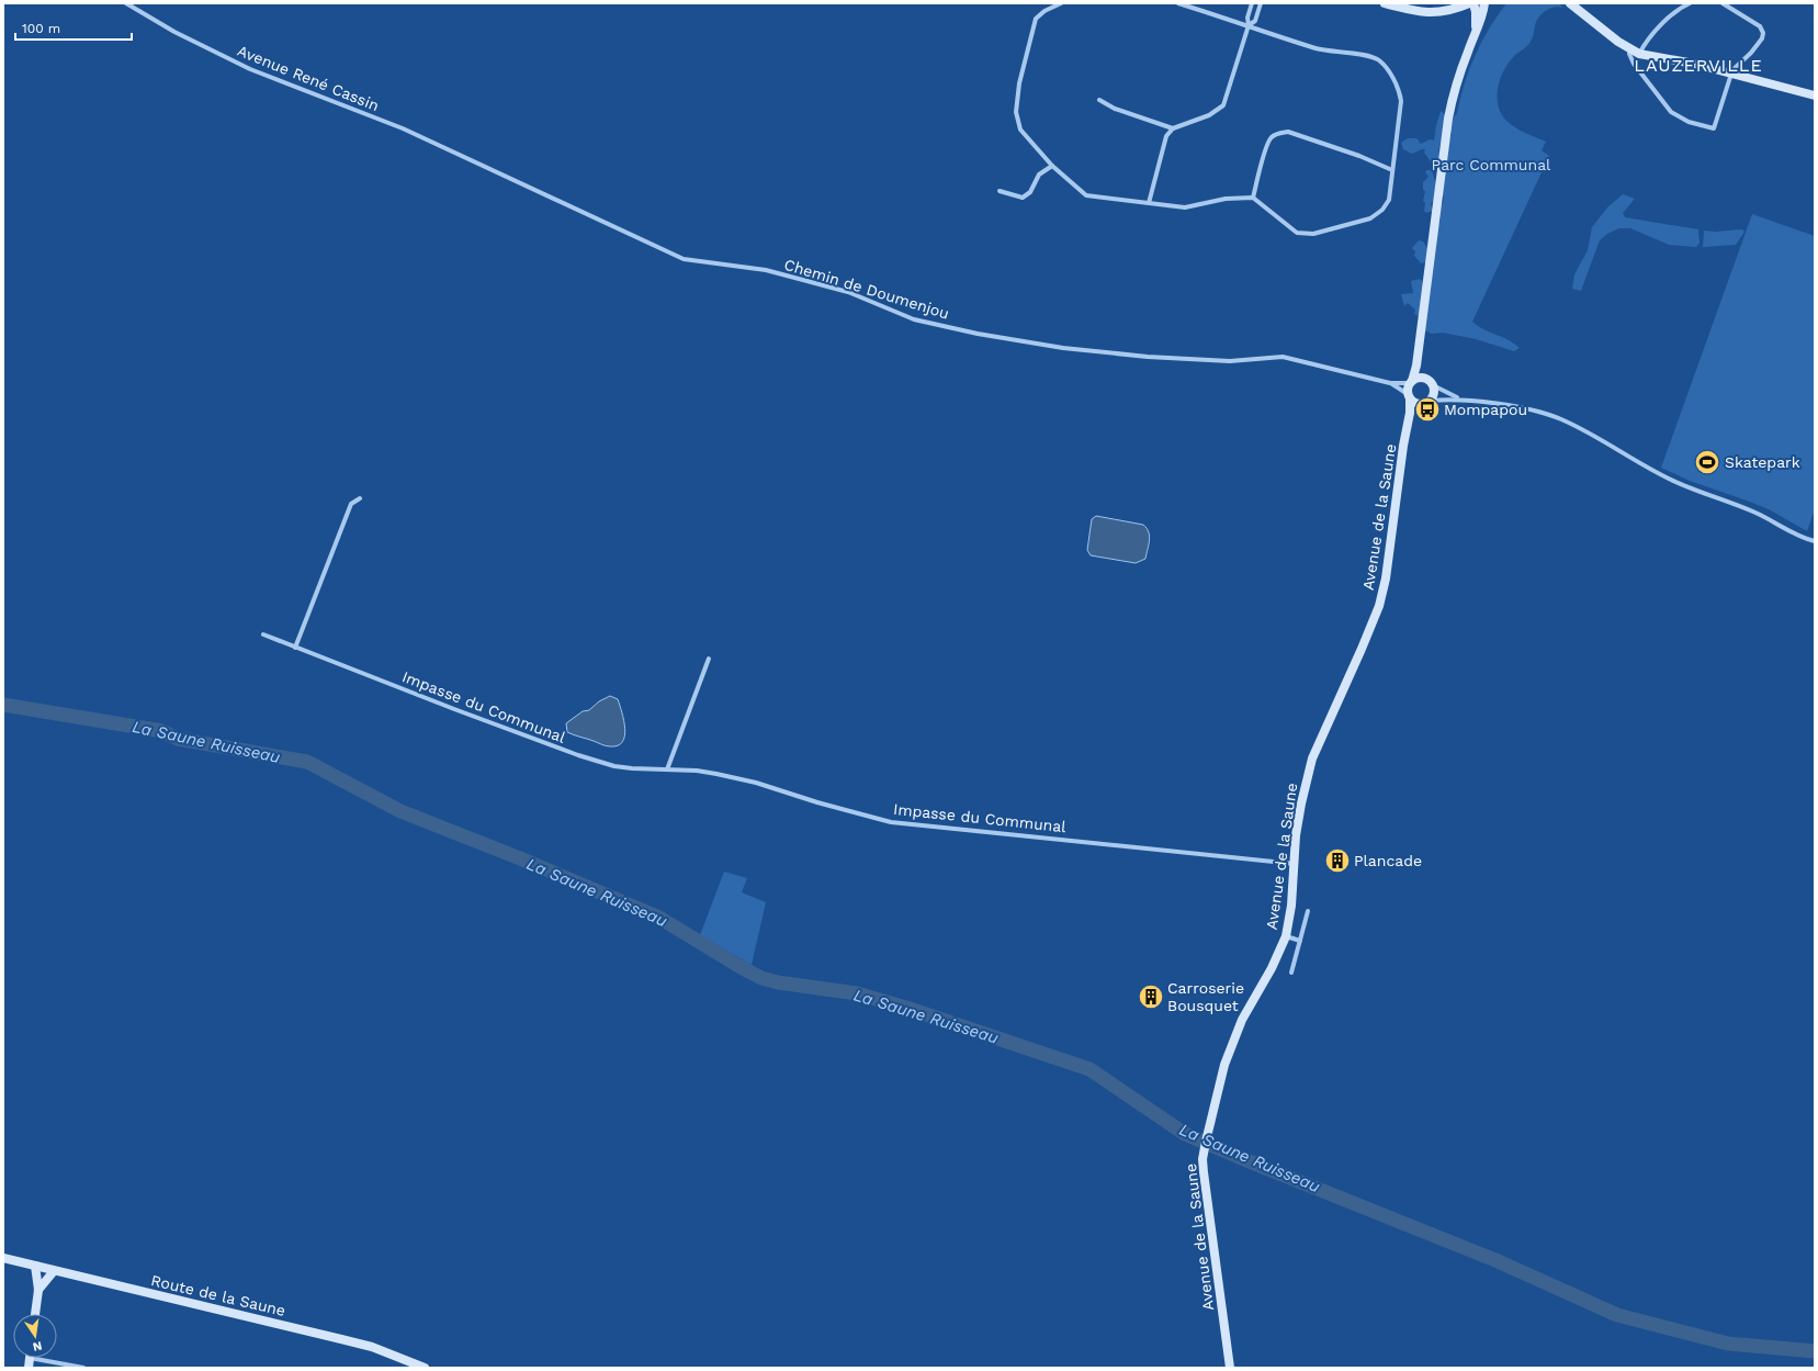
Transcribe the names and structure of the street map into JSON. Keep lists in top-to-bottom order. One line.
{"streets":{"street":["Avenue René Cassin","Chemin de Doumenjou","Avenue de la Saune","Impasse du Communal","Route de la Saune"]},"crossings":[["Avenue René Cassin","Chemin de Doumenjou"],["Avenue de la Saune","Impasse du Communal"]],"districts":["LAUZERVILLE"],"water":["La Saune Ruisseau"],"parks":["Parc Communal"],"places":{"bus stop":["Mompapou"],"sports":["Skatepark"],"building":["Plancade","Carroserie Bousquet"]},"scale_bar":"100 m","north":"bottom"}
